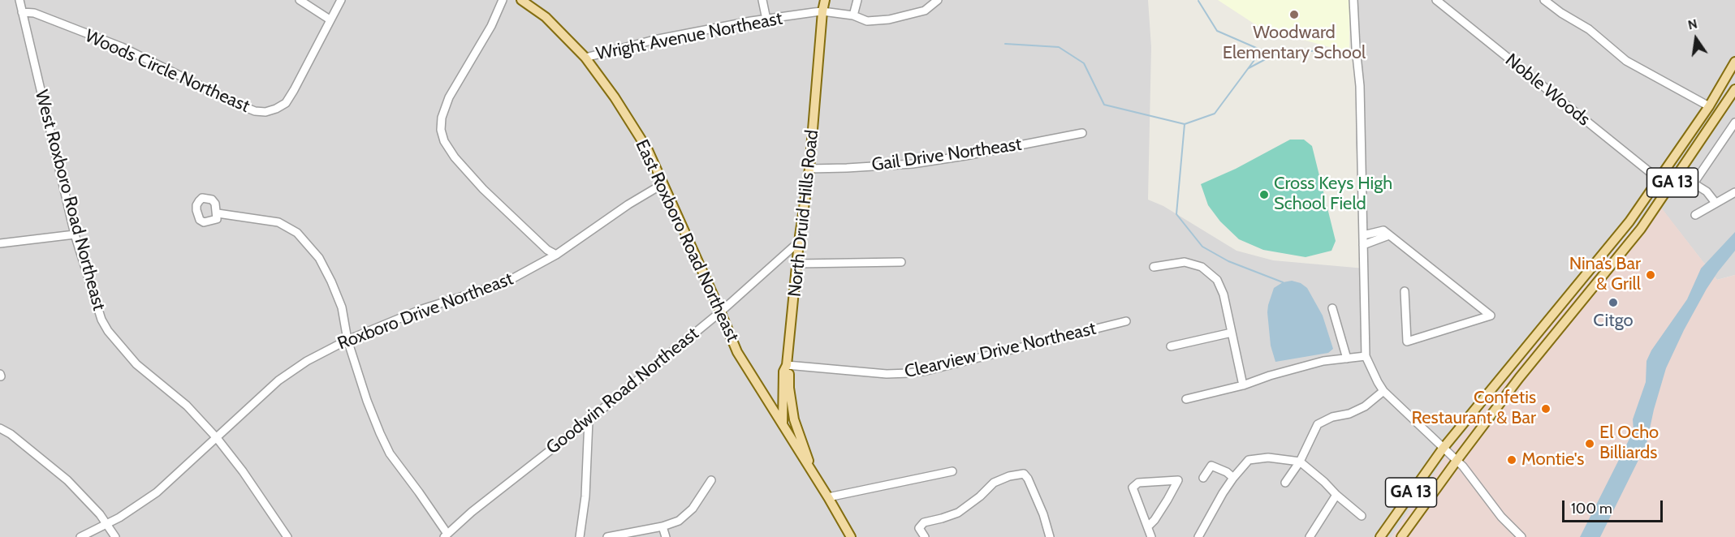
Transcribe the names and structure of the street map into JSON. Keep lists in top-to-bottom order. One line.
{"streets":{"main road":["GA 13","North Druid Hills Road","East Roxboro Road Northeast"],"street":["Wright Avenue Northeast","Woods Circle Northeast","Noble Woods","Gail Drive Northeast","West Roxboro Road Northeast","Roxboro Drive Northeast","Clearview Drive Northeast","Goodwin Road Northeast"]},"crossings":[["Wright Avenue Northeast","North Druid Hills Road"],["Wright Avenue Northeast","East Roxboro Road Northeast"],["Woods Circle Northeast","West Roxboro Road Northeast"],["Noble Woods","GA 13"],["Gail Drive Northeast","North Druid Hills Road"],["West Roxboro Road Northeast","Roxboro Drive Northeast"],["North Druid Hills Road","East Roxboro Road Northeast"],["North Druid Hills Road","Clearview Drive Northeast"],["North Druid Hills Road","Goodwin Road Northeast"],["East Roxboro Road Northeast","Roxboro Drive Northeast"],["East Roxboro Road Northeast","Goodwin Road Northeast"]],"places":["Woodward Elementary School","Cross Keys High School Field","Nina’s Bar & Grill","Citgo","Confetis Restaurant & Bar","El Ocho Billiards","Montie's"],"scale_bar":"100 m","north":"top"}
